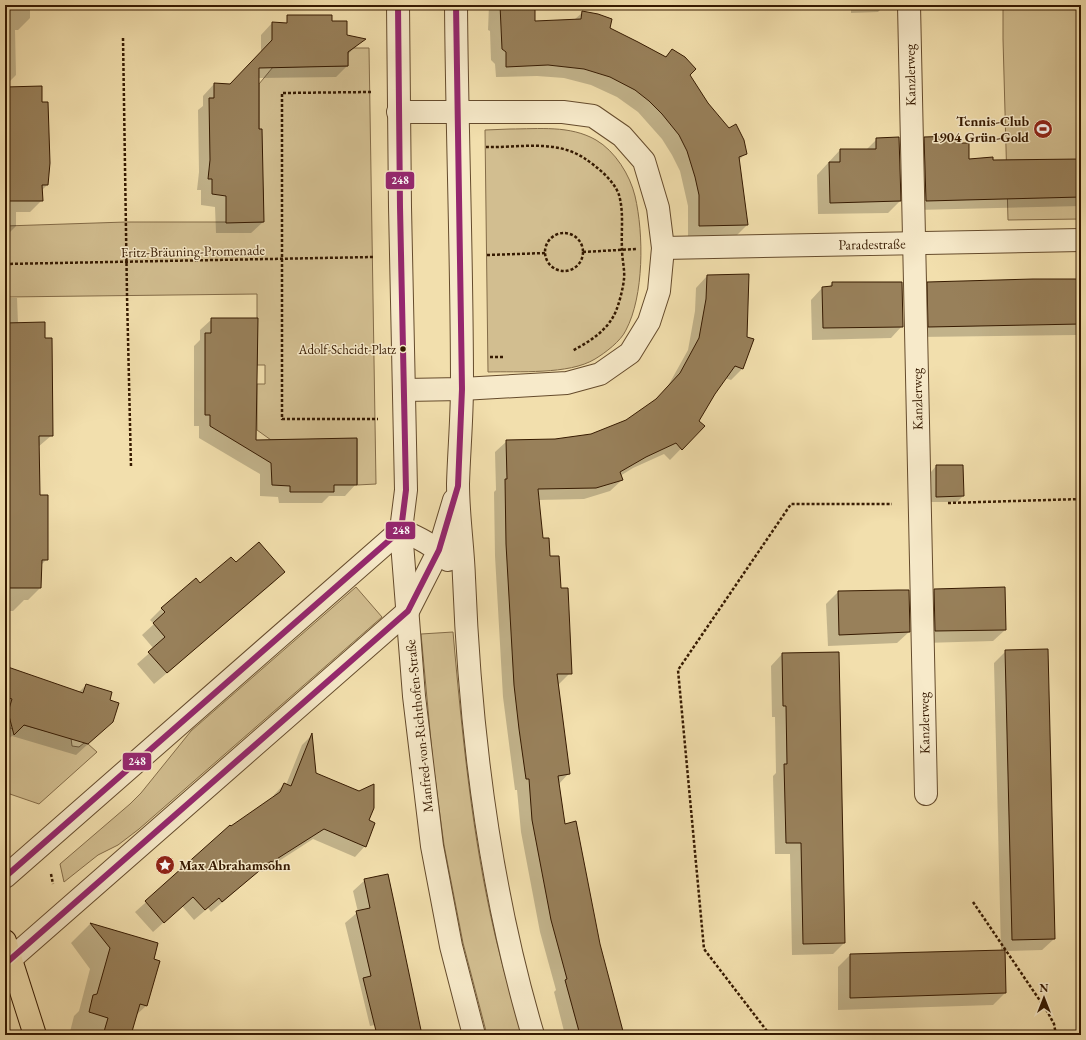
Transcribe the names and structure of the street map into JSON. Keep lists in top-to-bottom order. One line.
{"streets":{"street":["Kanzlerweg","Paradestraße","Manfred-von-Richthofen-Straße"],"path":["Fritz-Bräuning-Promenade"]},"crossings":[["Kanzlerweg","Paradestraße"]],"places":{"sports":["Tennis-Club 1904 Grün-Gold"],"other":["Adolf-Scheidt-Platz"],"place":["Max Abrahamsohn"]},"lines":["transit line 248"],"north":"top"}
